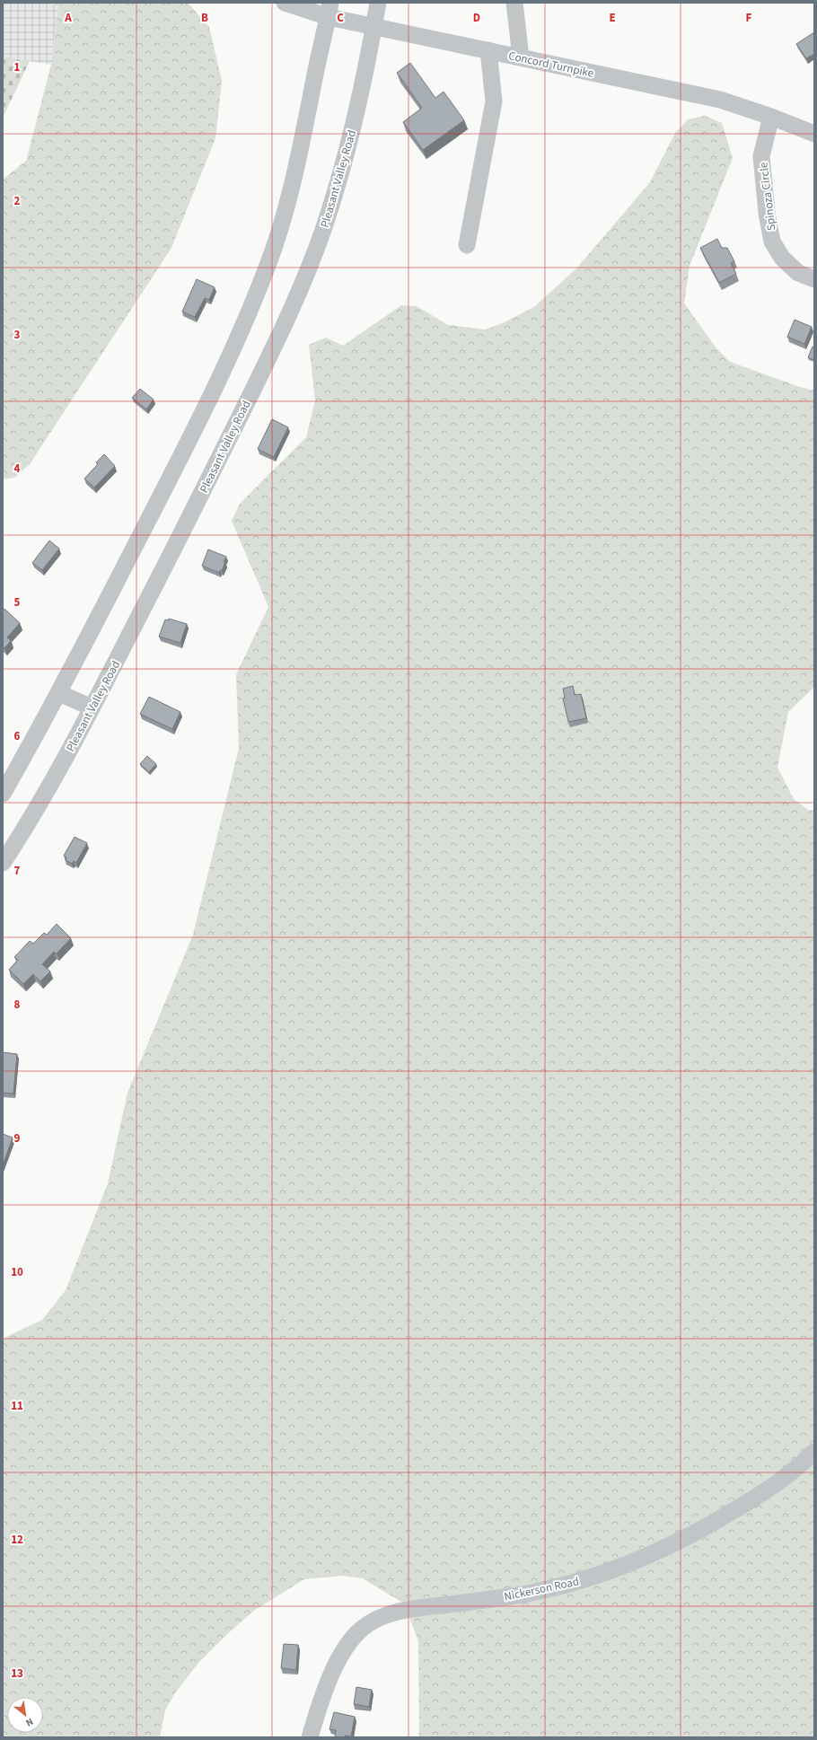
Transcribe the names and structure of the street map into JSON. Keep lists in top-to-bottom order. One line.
{"streets":{"street":["Concord Turnpike","Pleasant Valley Road","Spinoza Circle","Nickerson Road"]},"crossings":[["Concord Turnpike","Pleasant Valley Road"],["Concord Turnpike","Spinoza Circle"]],"north":"bottom right","grid":{"columns":["A","B","C","D","E","F"],"rows":["1","2","3","4","5","6","7","8","9","10","11","12","13"]}}
